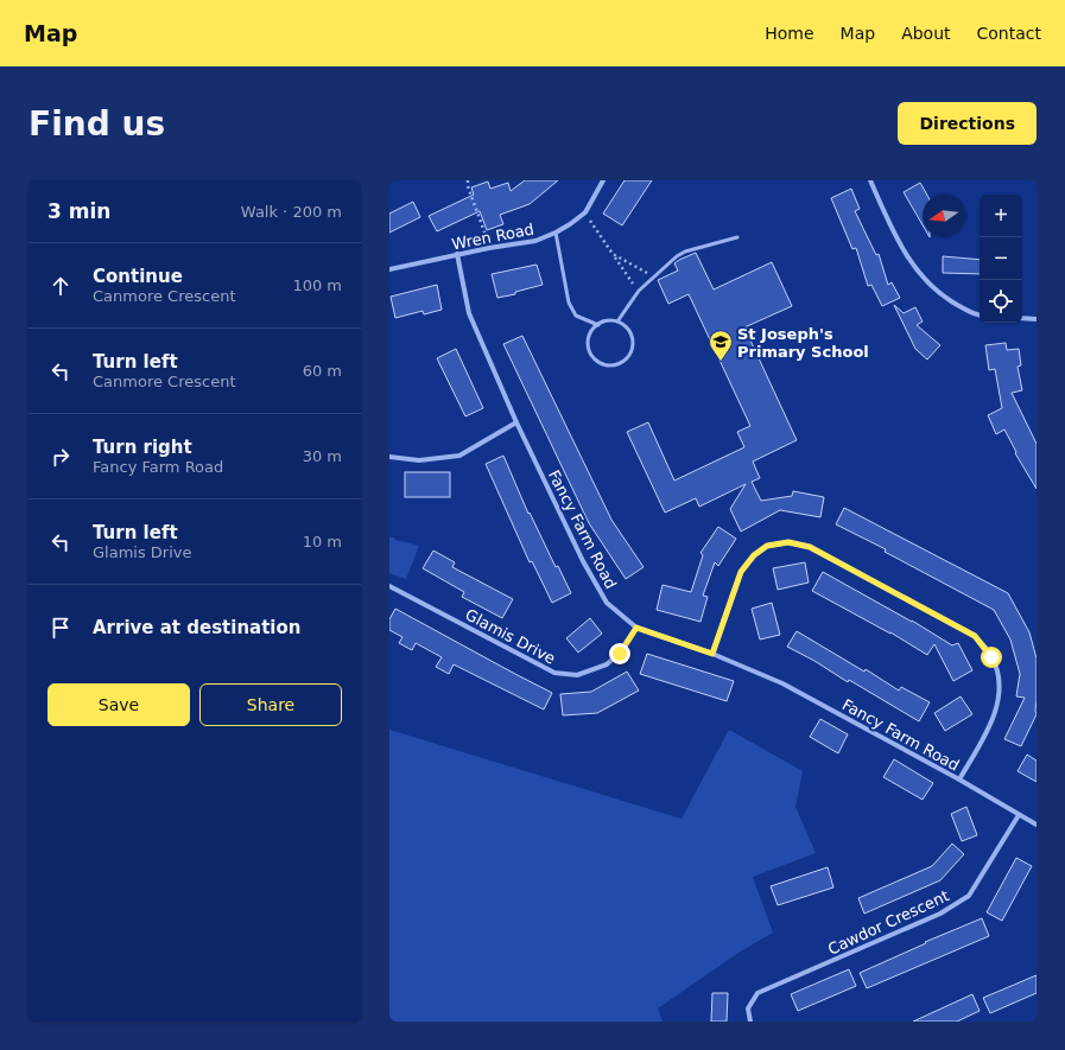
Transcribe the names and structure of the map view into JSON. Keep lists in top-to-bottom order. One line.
{"streets":{"street":["Wren Road","Fancy Farm Road","Glamis Drive","Cawdor Crescent"]},"crossings":[["Wren Road","Fancy Farm Road"],["Fancy Farm Road","Glamis Drive"],["Fancy Farm Road","Cawdor Crescent"]],"places":{"school or university":["St Joseph's Primary School"]},"north":"left","page":{"header":"Map","nav":["Home","Map","About","Contact"],"buttons":["Directions",["Save","Share"]],"title":"Find us","heading":["3 min","Walk · 200 m"],"map_buttons":["+","−"],"list":[["Continue","Canmore Crescent","100 m"],["Turn left","Canmore Crescent","60 m"],["Turn right","Fancy Farm Road","30 m"],["Turn left","Glamis Drive","10 m"],"Arrive at destination"]}}
